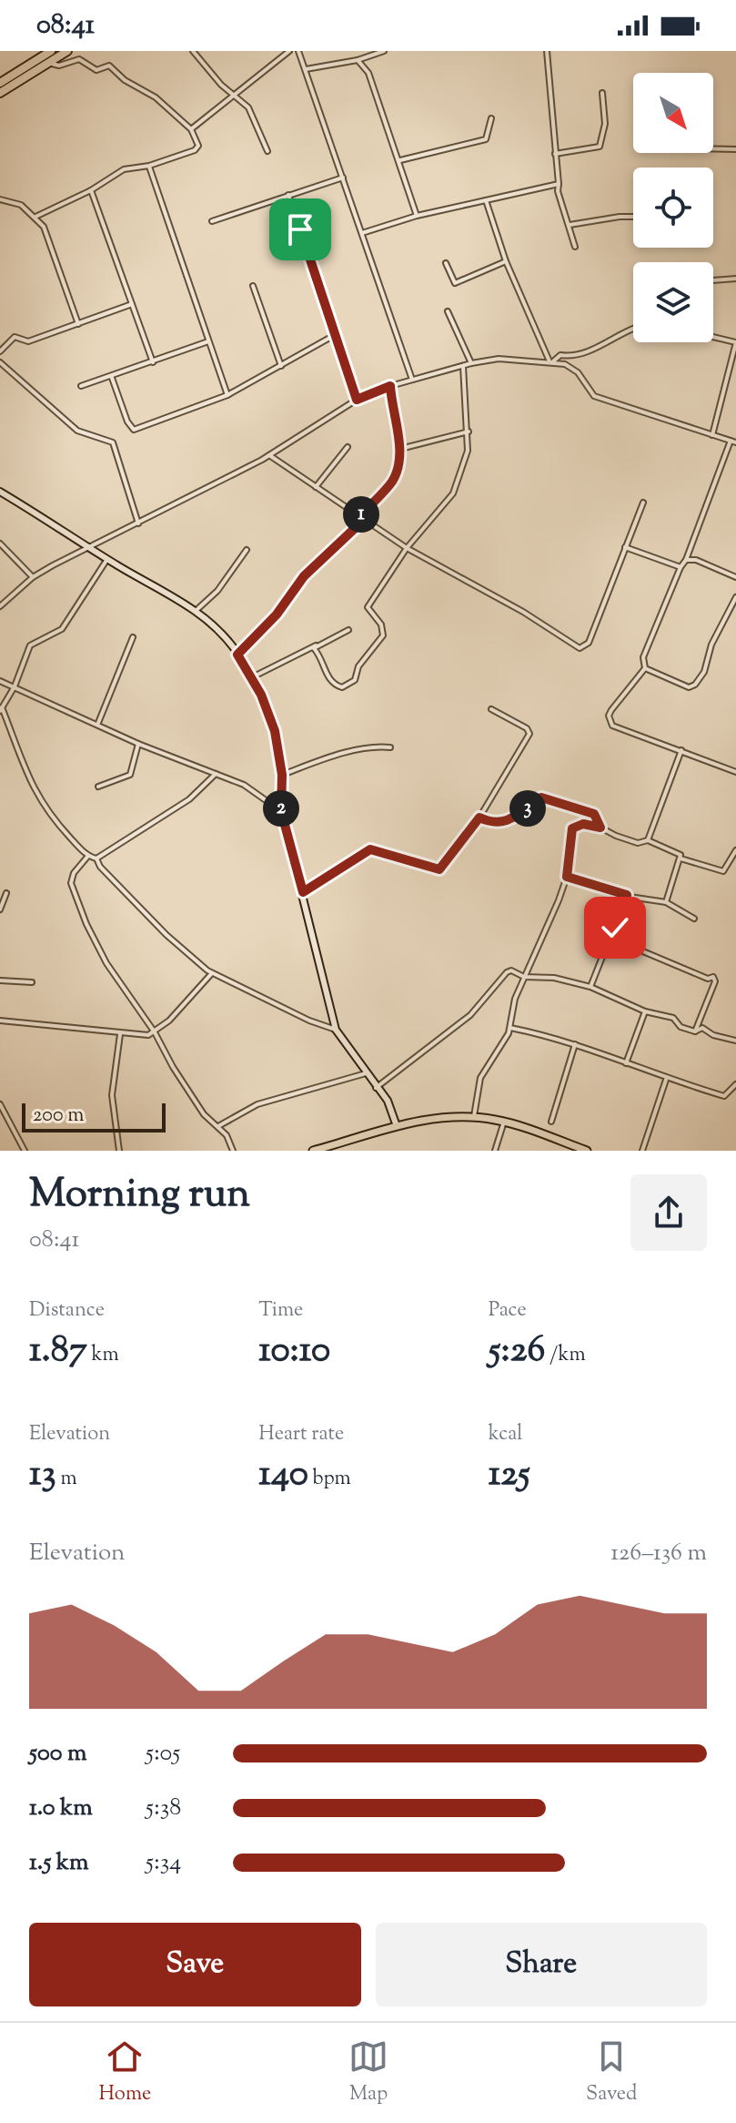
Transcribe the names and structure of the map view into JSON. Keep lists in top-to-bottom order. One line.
{"scale_bar":"200 m","north":"bottom right","page":{"status":"08:41","pins":["1","2","3"],"scale":"200 m","heading":["Morning run","08:41"],"stats":[["Distance","1.87 km"],["Time","10:10"],["Pace","5:26 /km"],["Elevation","13 m"],["Heart rate","140 bpm"],["kcal","125"]],"chart":["Elevation","126–136 m"],"list":[{"name":"500 m","note":"5:05"},{"name":"1.0 km","note":"5:38"},{"name":"1.5 km","note":"5:34"}],"buttons":["Save","Share"],"tabs":["Home","Map","Saved"]}}
